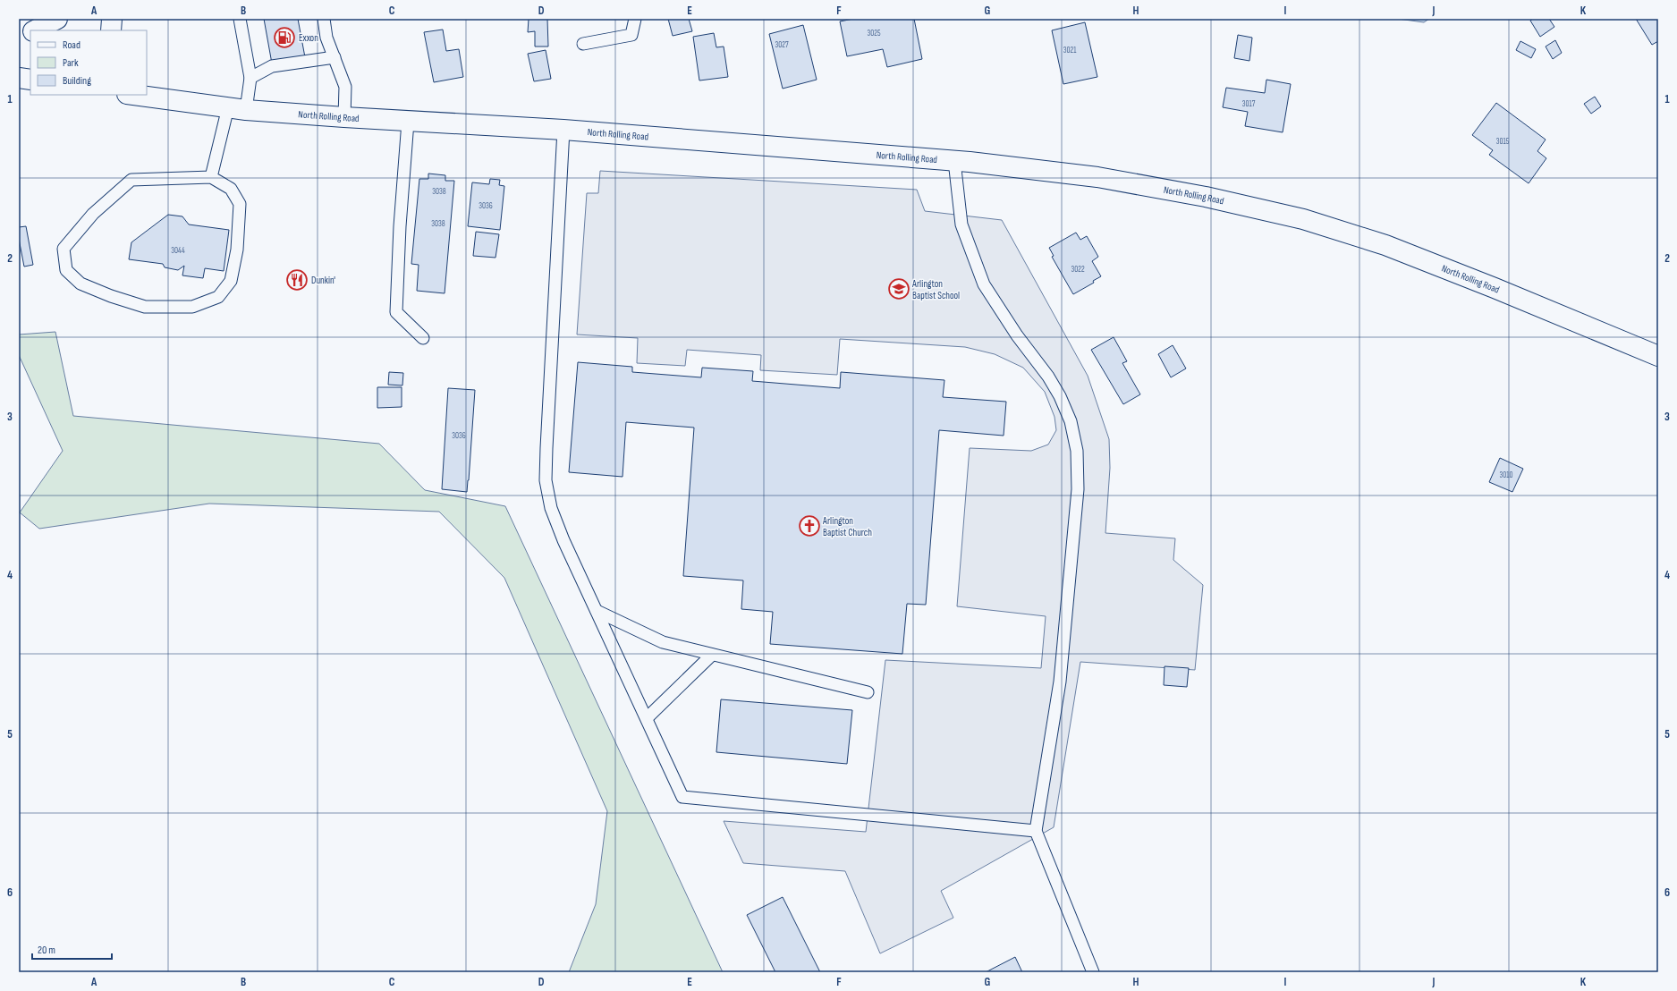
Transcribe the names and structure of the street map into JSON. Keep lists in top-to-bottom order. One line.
{"streets":{"main road":["North Rolling Road"]},"places":{"fuel station":["Exxon"],"restaurant":["Dunkin'"],"school or university":["Arlington Baptist School"],"church":["Arlington Baptist Church"]},"house_numbers":["3025","3027","3021","3017","3015","3038","3036","3038","3044","3022","3036","3010"],"legend":["Road","Park","Building"],"scale_bar":"20 m","grid":{"columns":["A","B","C","D","E","F","G","H","I","J","K"],"rows":["1","2","3","4","5","6"]}}
